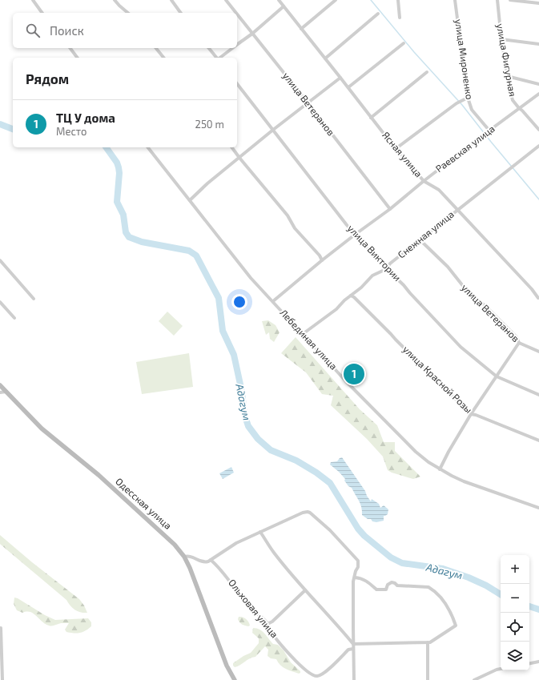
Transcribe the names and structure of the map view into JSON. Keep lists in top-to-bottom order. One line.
{"streets":{"main road":["Одесская улица"],"street":["улица Мироненко","улица Фигурная","улица Ветеранов","Раевская улица","Ясная улица","Снежная улица","улица Виктории","Лебединая улица","улица Красной Розы","Ольховая улица"]},"crossings":[["улица Мироненко","Раевская улица"],["улица Фигурная","Раевская улица"],["улица Ветеранов","Раевская улица"],["улица Ветеранов","Снежная улица"],["Раевская улица","Ясная улица"],["Раевская улица","улица Виктории"],["Раевская улица","Лебединая улица"],["Ясная улица","Снежная улица"],["Снежная улица","улица Виктории"],["Снежная улица","Лебединая улица"],["Снежная улица","улица Красной Розы"]],"water":["Адагум"],"page":{"search":"Поиск","heading":"Рядом","list":[{"mark":"1","name":"ТЦ У дома","note":"Место","value":"250 m"}],"pins":"1","map_buttons":["+","−"]}}
